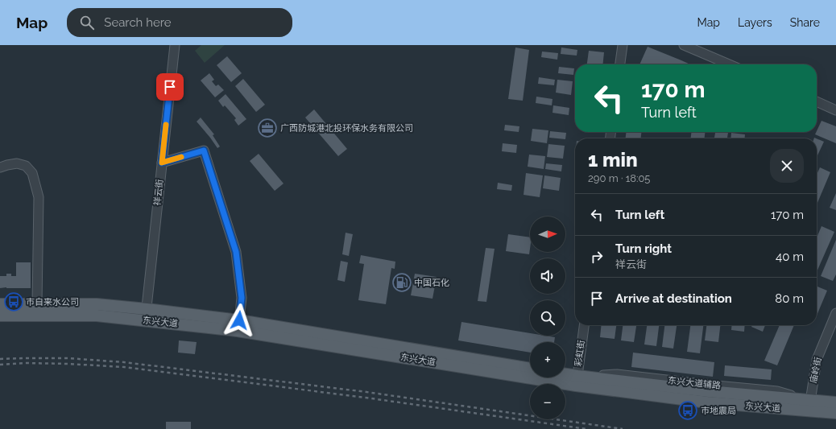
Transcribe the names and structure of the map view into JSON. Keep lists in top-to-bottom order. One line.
{"streets":{"main road":["东兴大道"],"street":["祥云街","彩虹街","庙岭街","东兴大道辅路"]},"crossings":[["祥云街","东兴大道"],["东兴大道","彩虹街"],["东兴大道","庙岭街"],["东兴大道","东兴大道辅路"],["彩虹街","东兴大道辅路"]],"places":{"office":["广西防城港北投环保水务有限公司"],"fuel station":["中国石化"],"bus stop":["巿自来水公司","巿地震局"]},"north":"right","page":{"header":"Map","search":"Search here","nav":["Map","Layers","Share"],"turn":["170 m","Turn left"],"heading":["1 min","290 m · 18:05"],"list":[{"name":"Turn left","value":"170 m"},{"name":"Turn right","note":"祥云街","value":"40 m"},{"name":"Arrive at destination","value":"80 m"}],"map_buttons":["+","−"]}}
